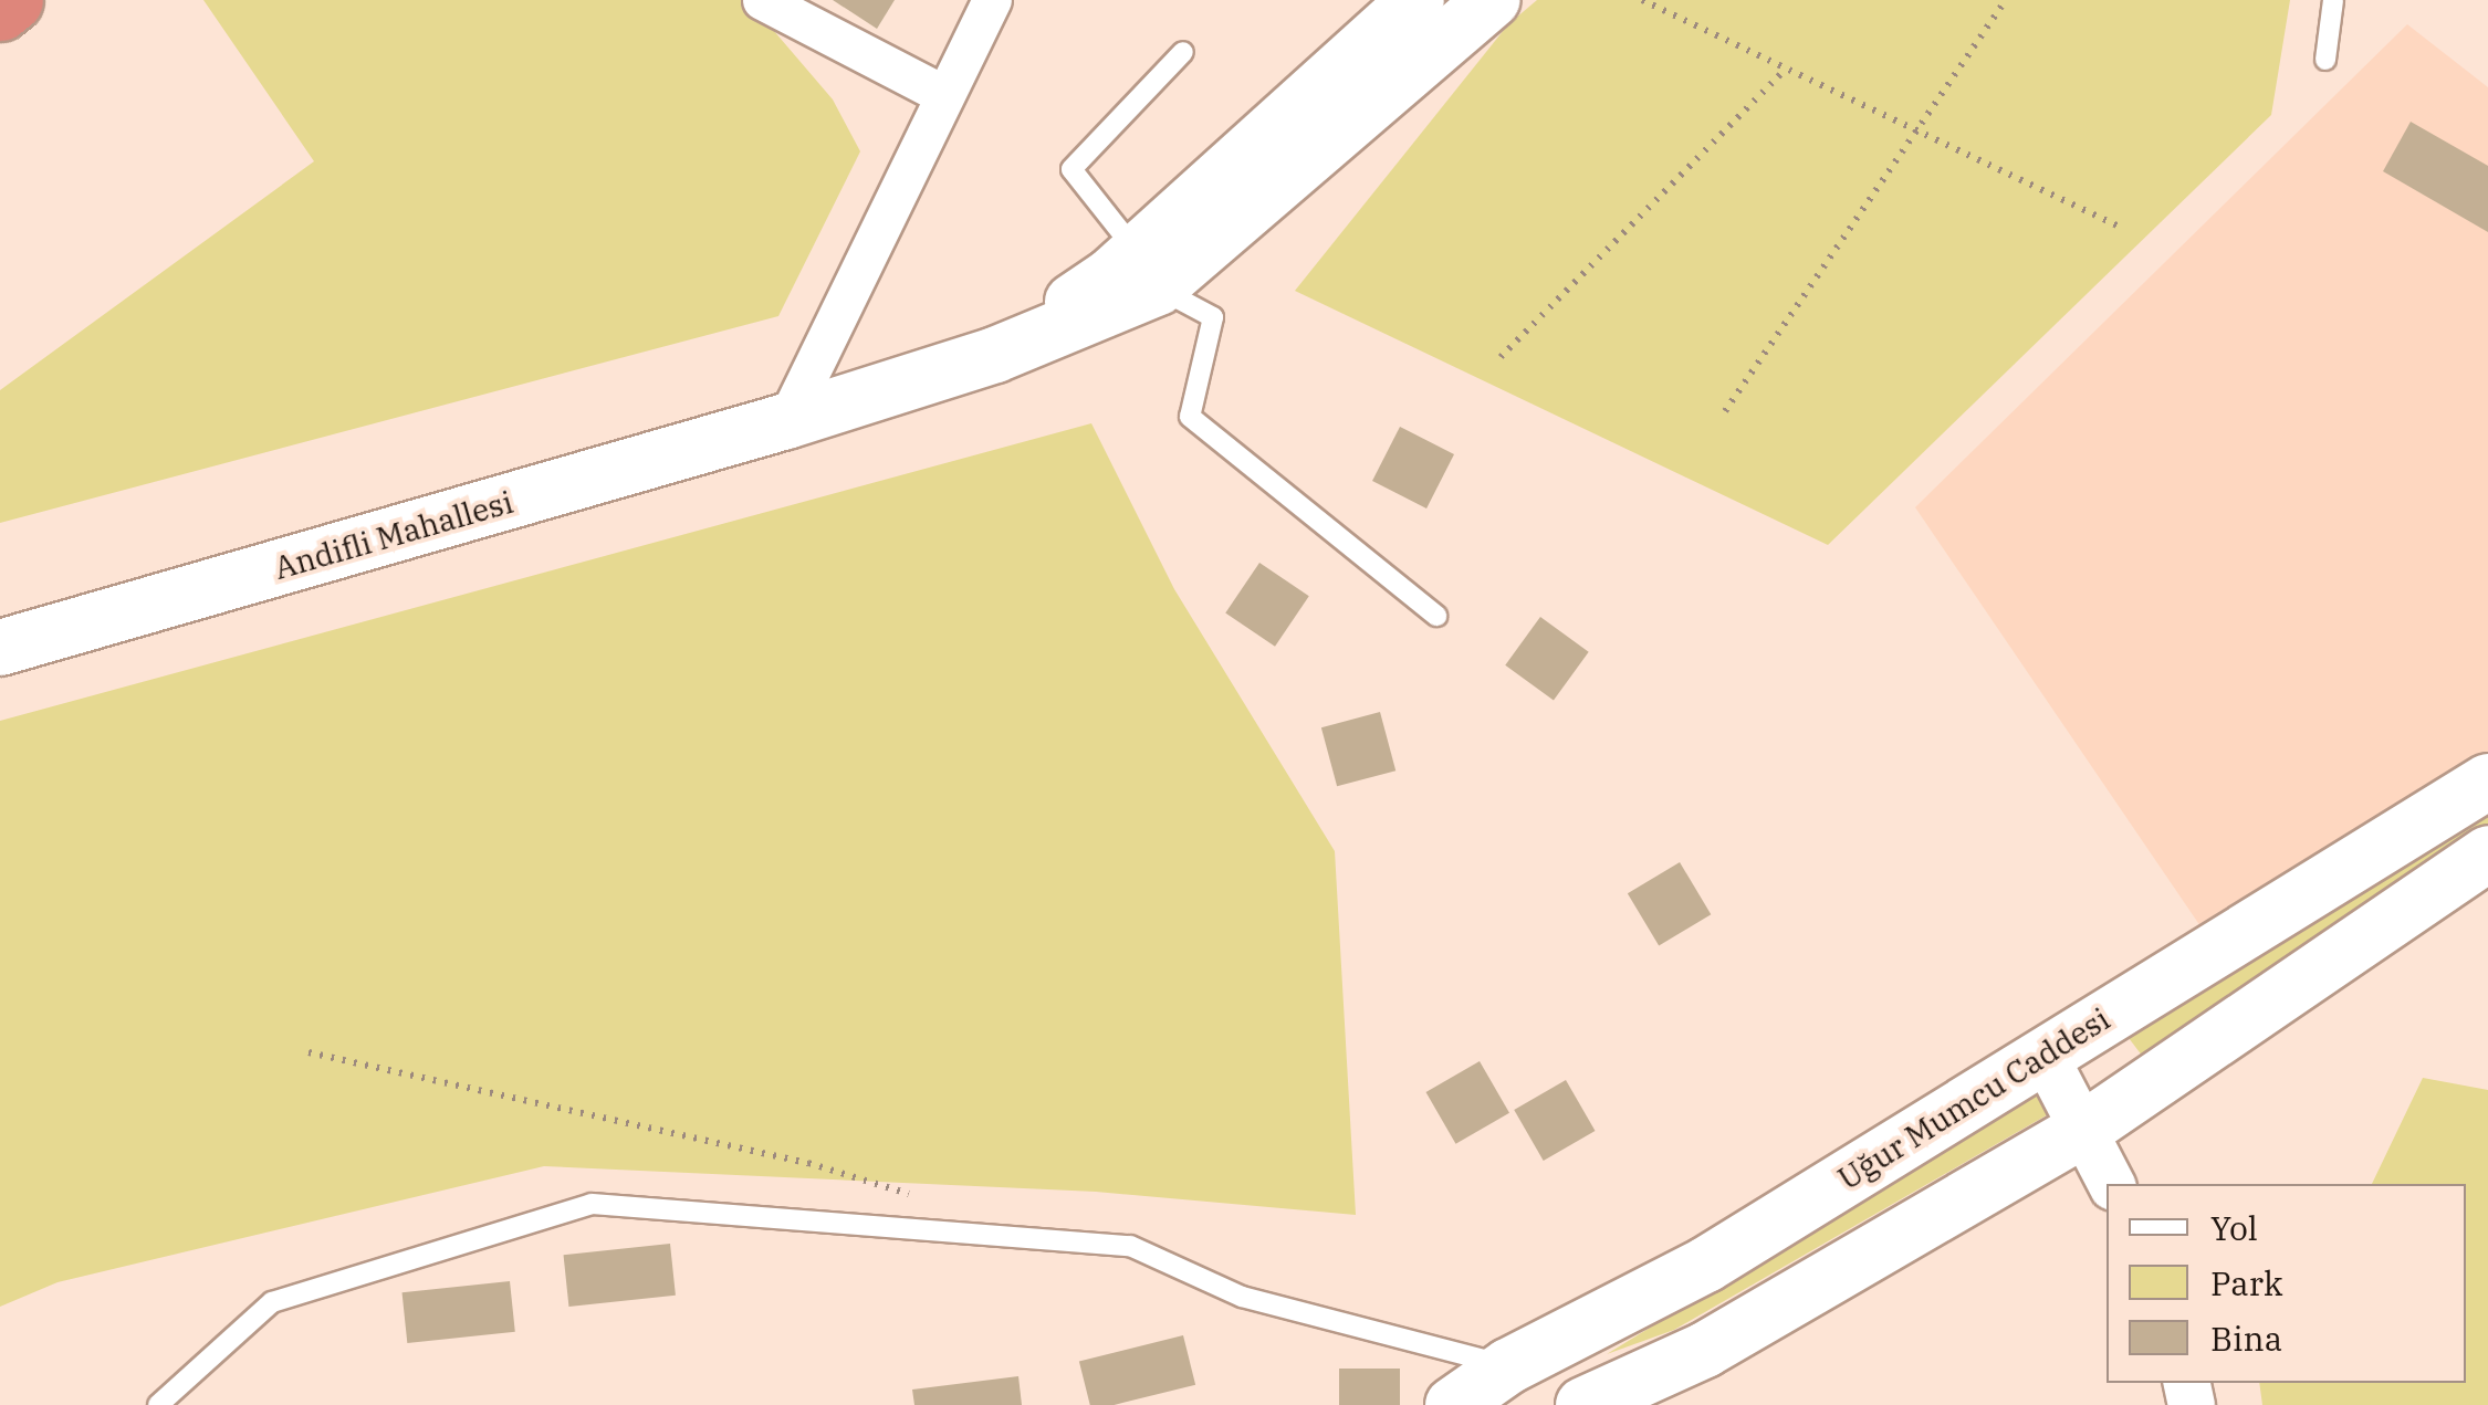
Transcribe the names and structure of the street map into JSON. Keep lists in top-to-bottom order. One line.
{"streets":{"main road":["Andifli Mahallesi","Uğur Mumcu Caddesi"]},"legend":["Yol","Park","Bina"]}
